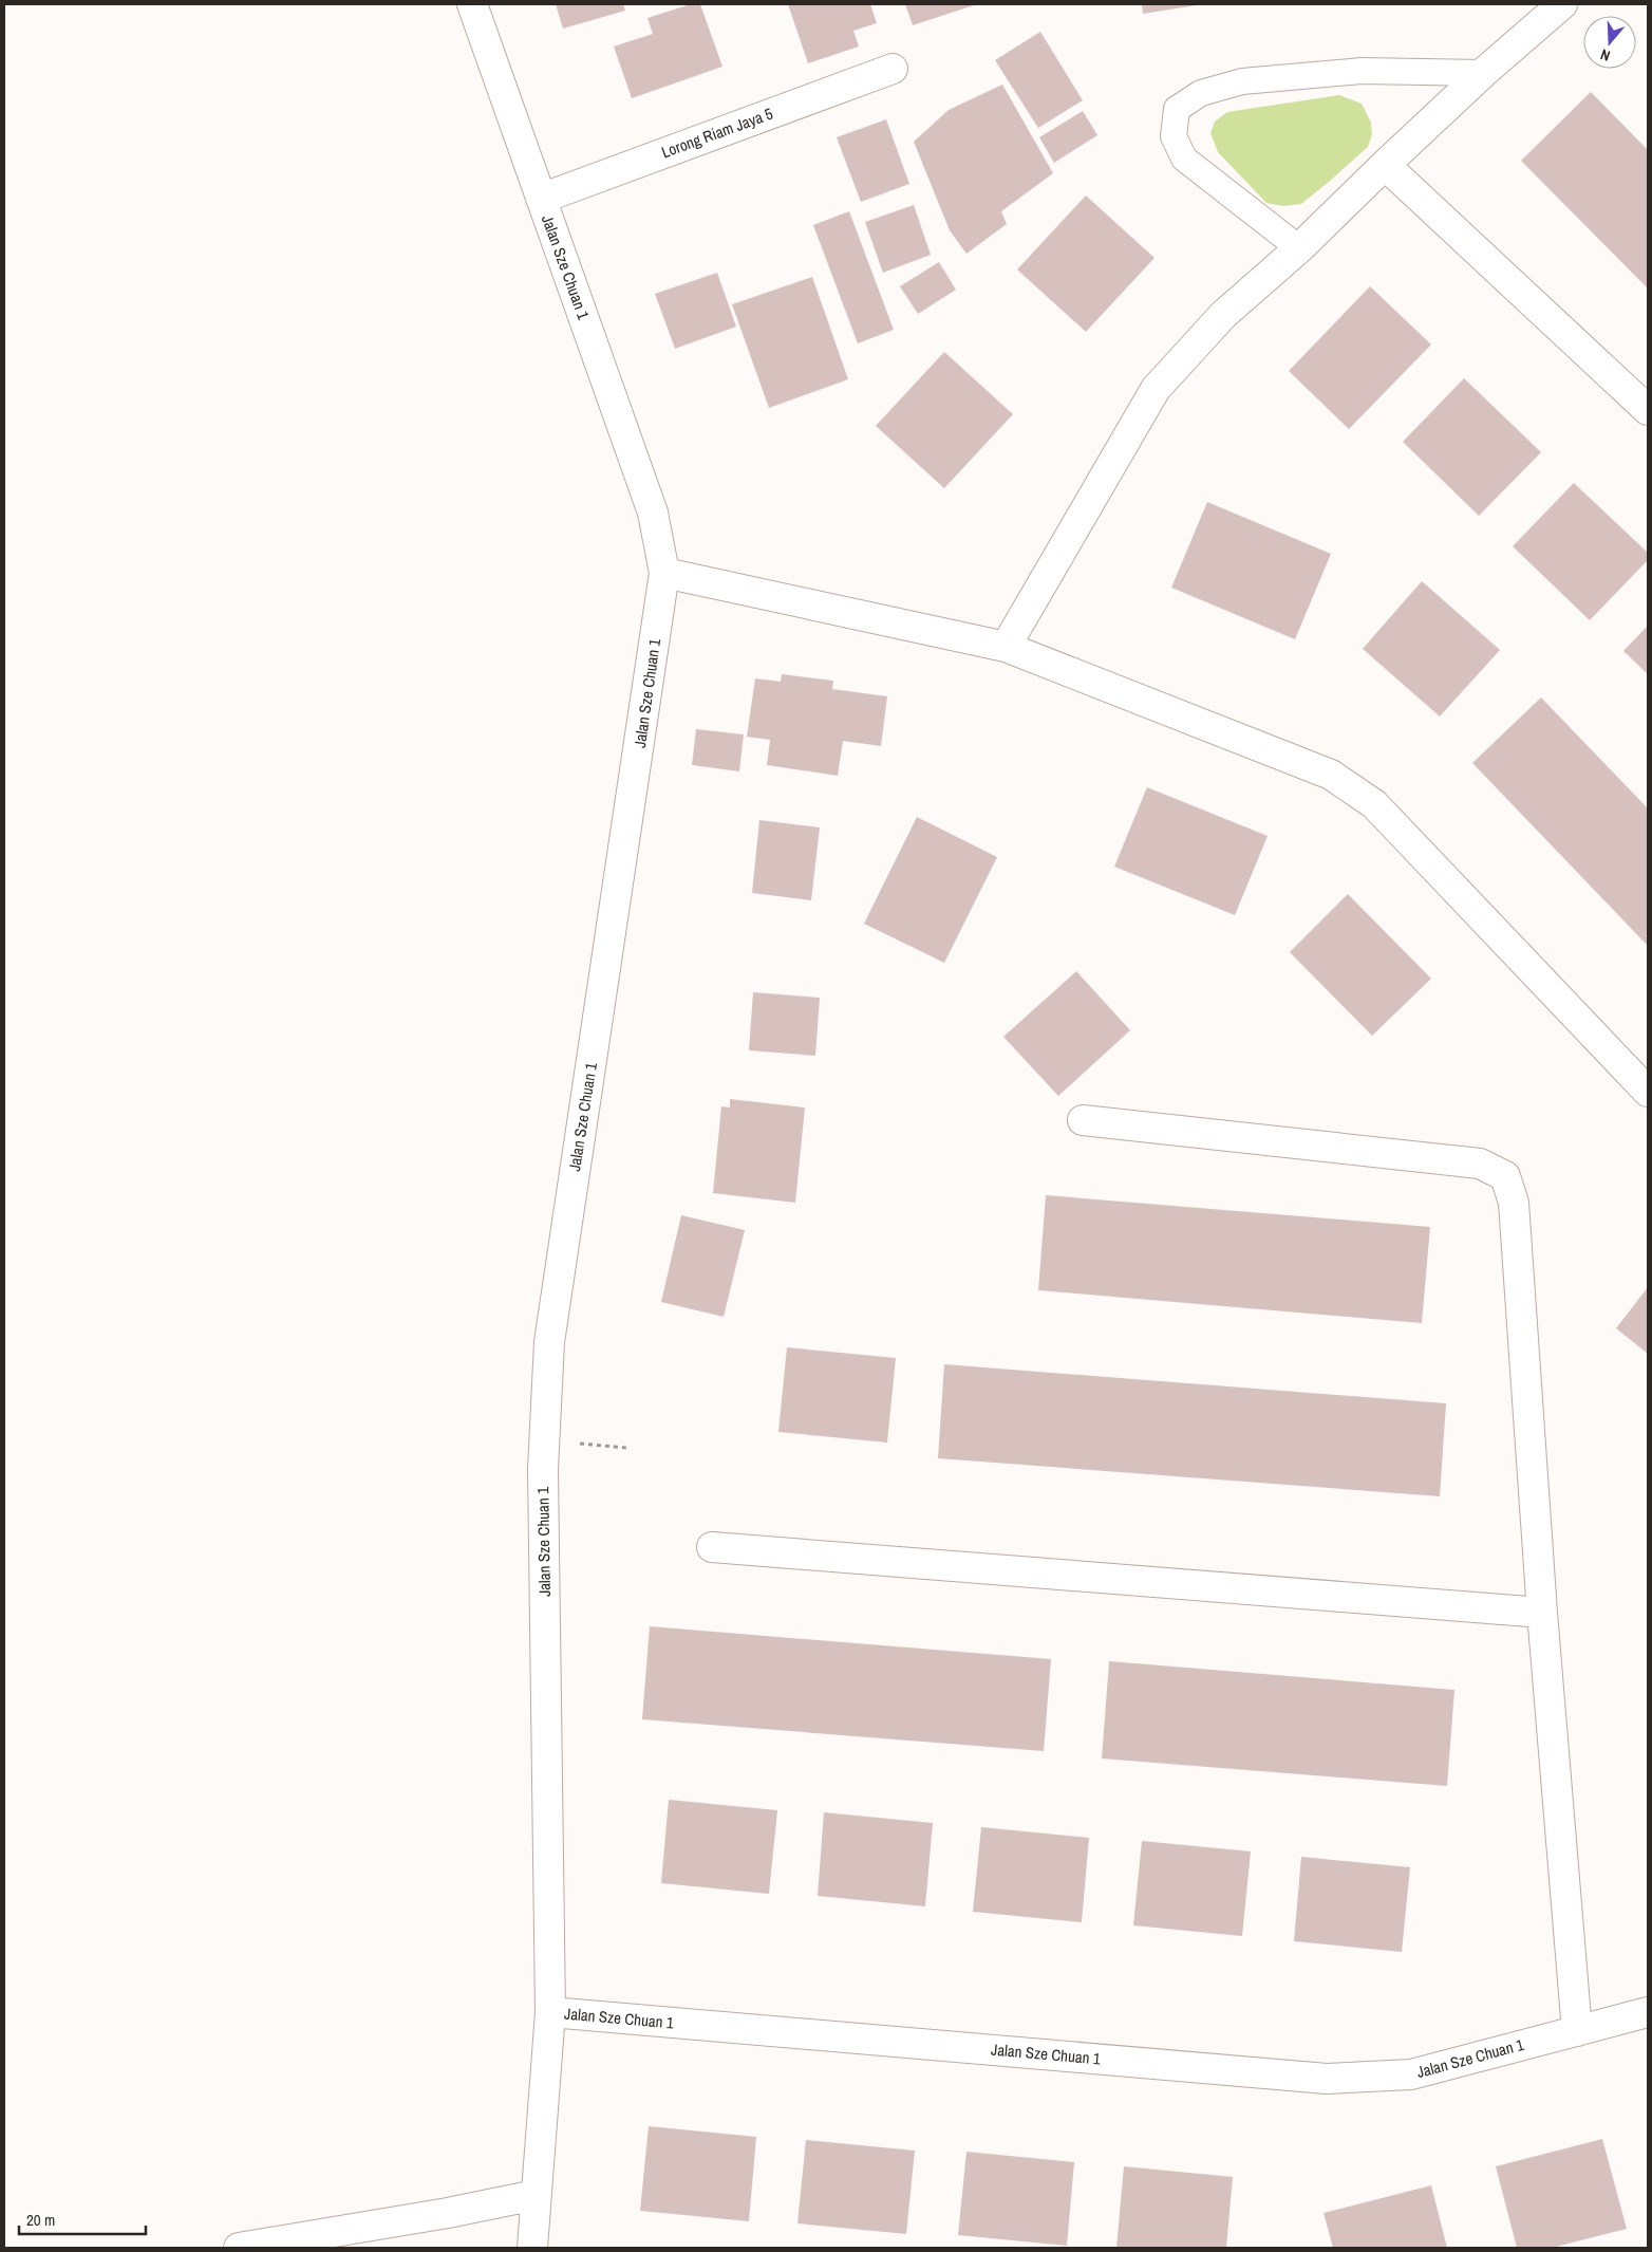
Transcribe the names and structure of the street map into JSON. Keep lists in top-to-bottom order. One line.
{"streets":{"street":["Lorong Riam Jaya 5","Jalan Sze Chuan 1"]},"crossings":[["Lorong Riam Jaya 5","Jalan Sze Chuan 1"]],"scale_bar":"20 m","north":"bottom"}
